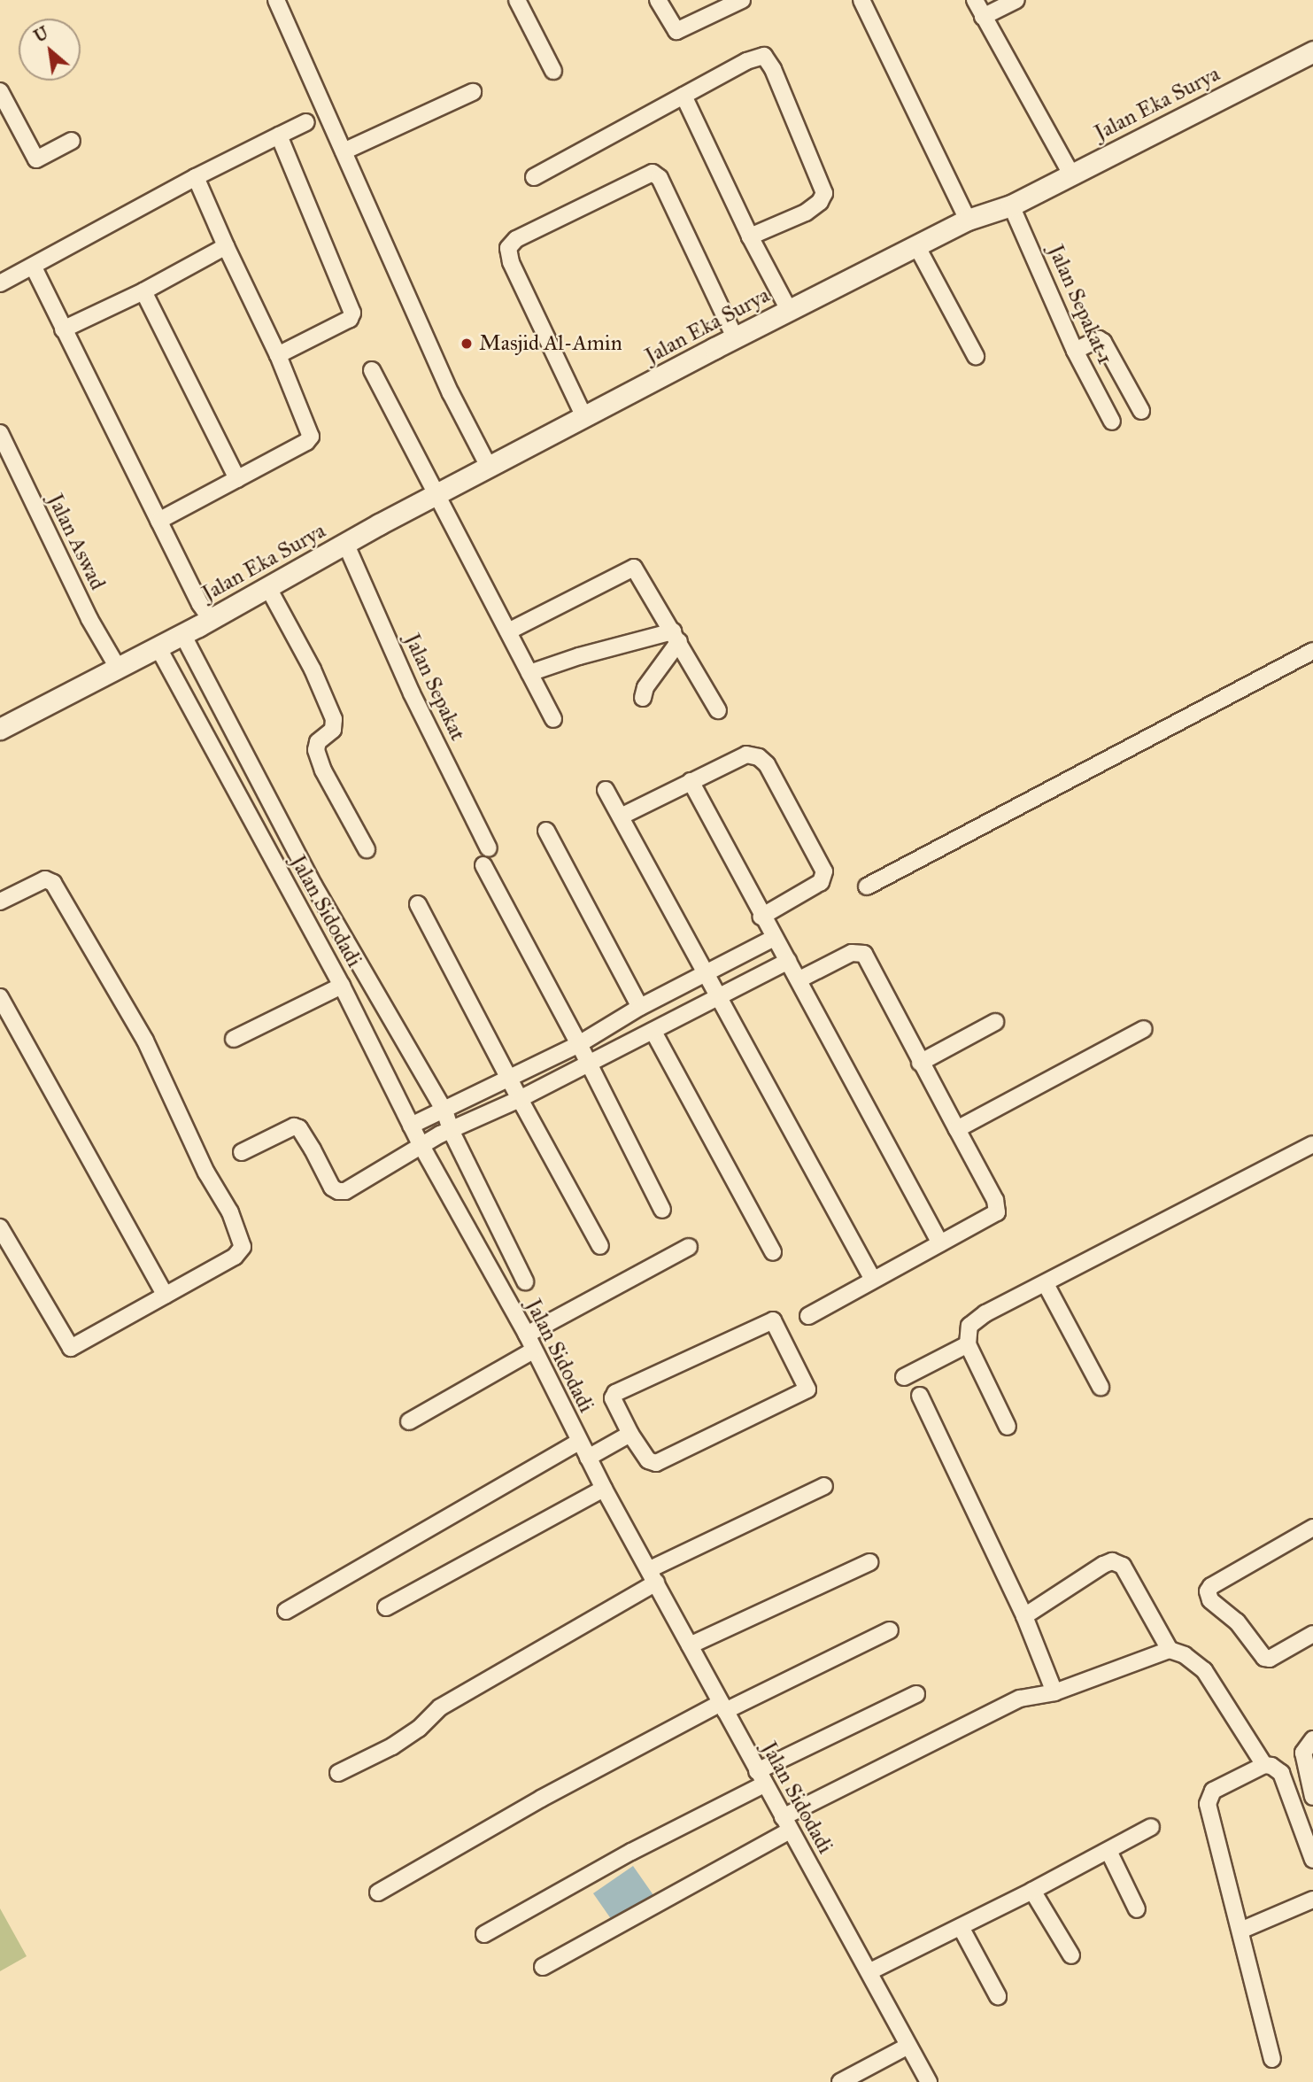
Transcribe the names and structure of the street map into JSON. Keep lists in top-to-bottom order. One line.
{"streets":{"street":["Jalan Eka Surya","Jalan Sepakat 1","Jalan Aswad","Jalan Sepakat","Jalan Sidodadi"]},"crossings":[["Jalan Eka Surya","Jalan Sepakat 1"],["Jalan Eka Surya","Jalan Aswad"],["Jalan Eka Surya","Jalan Sepakat"],["Jalan Eka Surya","Jalan Sidodadi"]],"places":["Masjid Al-Amin"],"north":"top left"}
